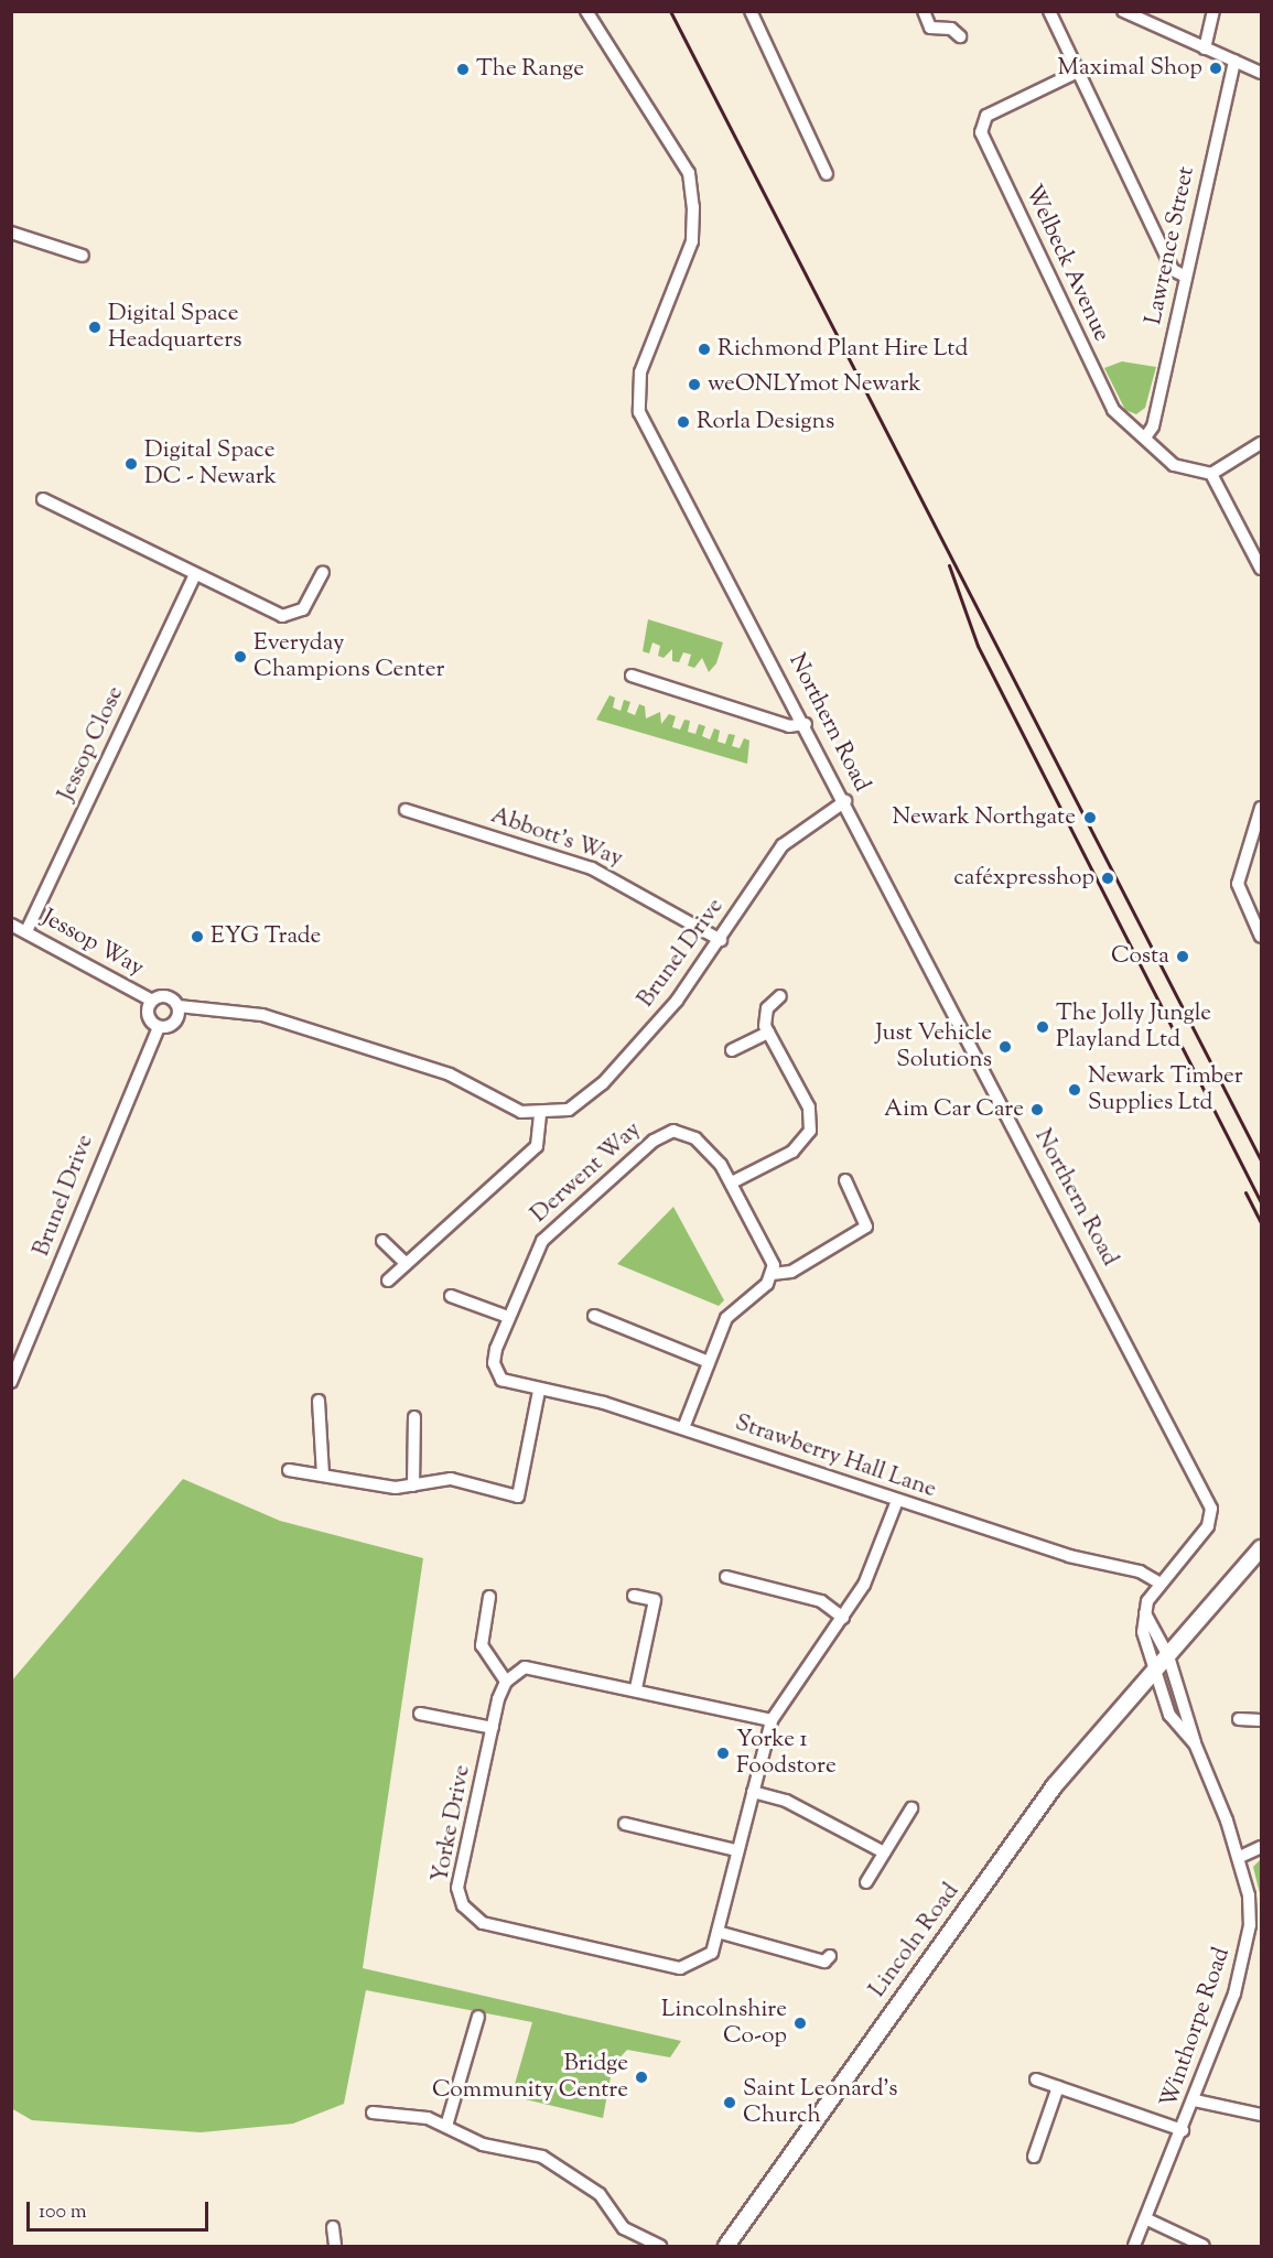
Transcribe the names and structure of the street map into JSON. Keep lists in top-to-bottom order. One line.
{"streets":{"main road":["Lincoln Road"],"street":["Lawrence Street","Welbeck Avenue","Northern Road","Jessop Close","Abbott's Way","Jessop Way","Brunel Drive","Derwent Way","Strawberry Hall Lane","Yorke Drive","Winthorpe Road"]},"crossings":[["Lawrence Street","Welbeck Avenue"],["Northern Road","Brunel Drive"],["Northern Road","Strawberry Hall Lane"],["Northern Road","Lincoln Road"],["Northern Road","Winthorpe Road"],["Jessop Close","Jessop Way"],["Abbott's Way","Brunel Drive"],["Jessop Way","Brunel Drive"],["Derwent Way","Strawberry Hall Lane"],["Strawberry Hall Lane","Yorke Drive"],["Lincoln Road","Winthorpe Road"]],"places":["Maximal Shop","The Range","Digital Space Headquarters","Richmond Plant Hire Ltd","weONLYmot Newark","Rorla Designs","Digital Space DC - Newark","Everyday Champions Center","Newark Northgate","caféxpresshop","EYG Trade","Costa","The Jolly Jungle Playland Ltd","Just Vehicle Solutions","Newark Timber Supplies Ltd","Aim Car Care","Yorke 1 Foodstore","Lincolnshire Co-op","Bridge Community Centre","Saint Leonard's Church"],"scale_bar":"100 m"}
